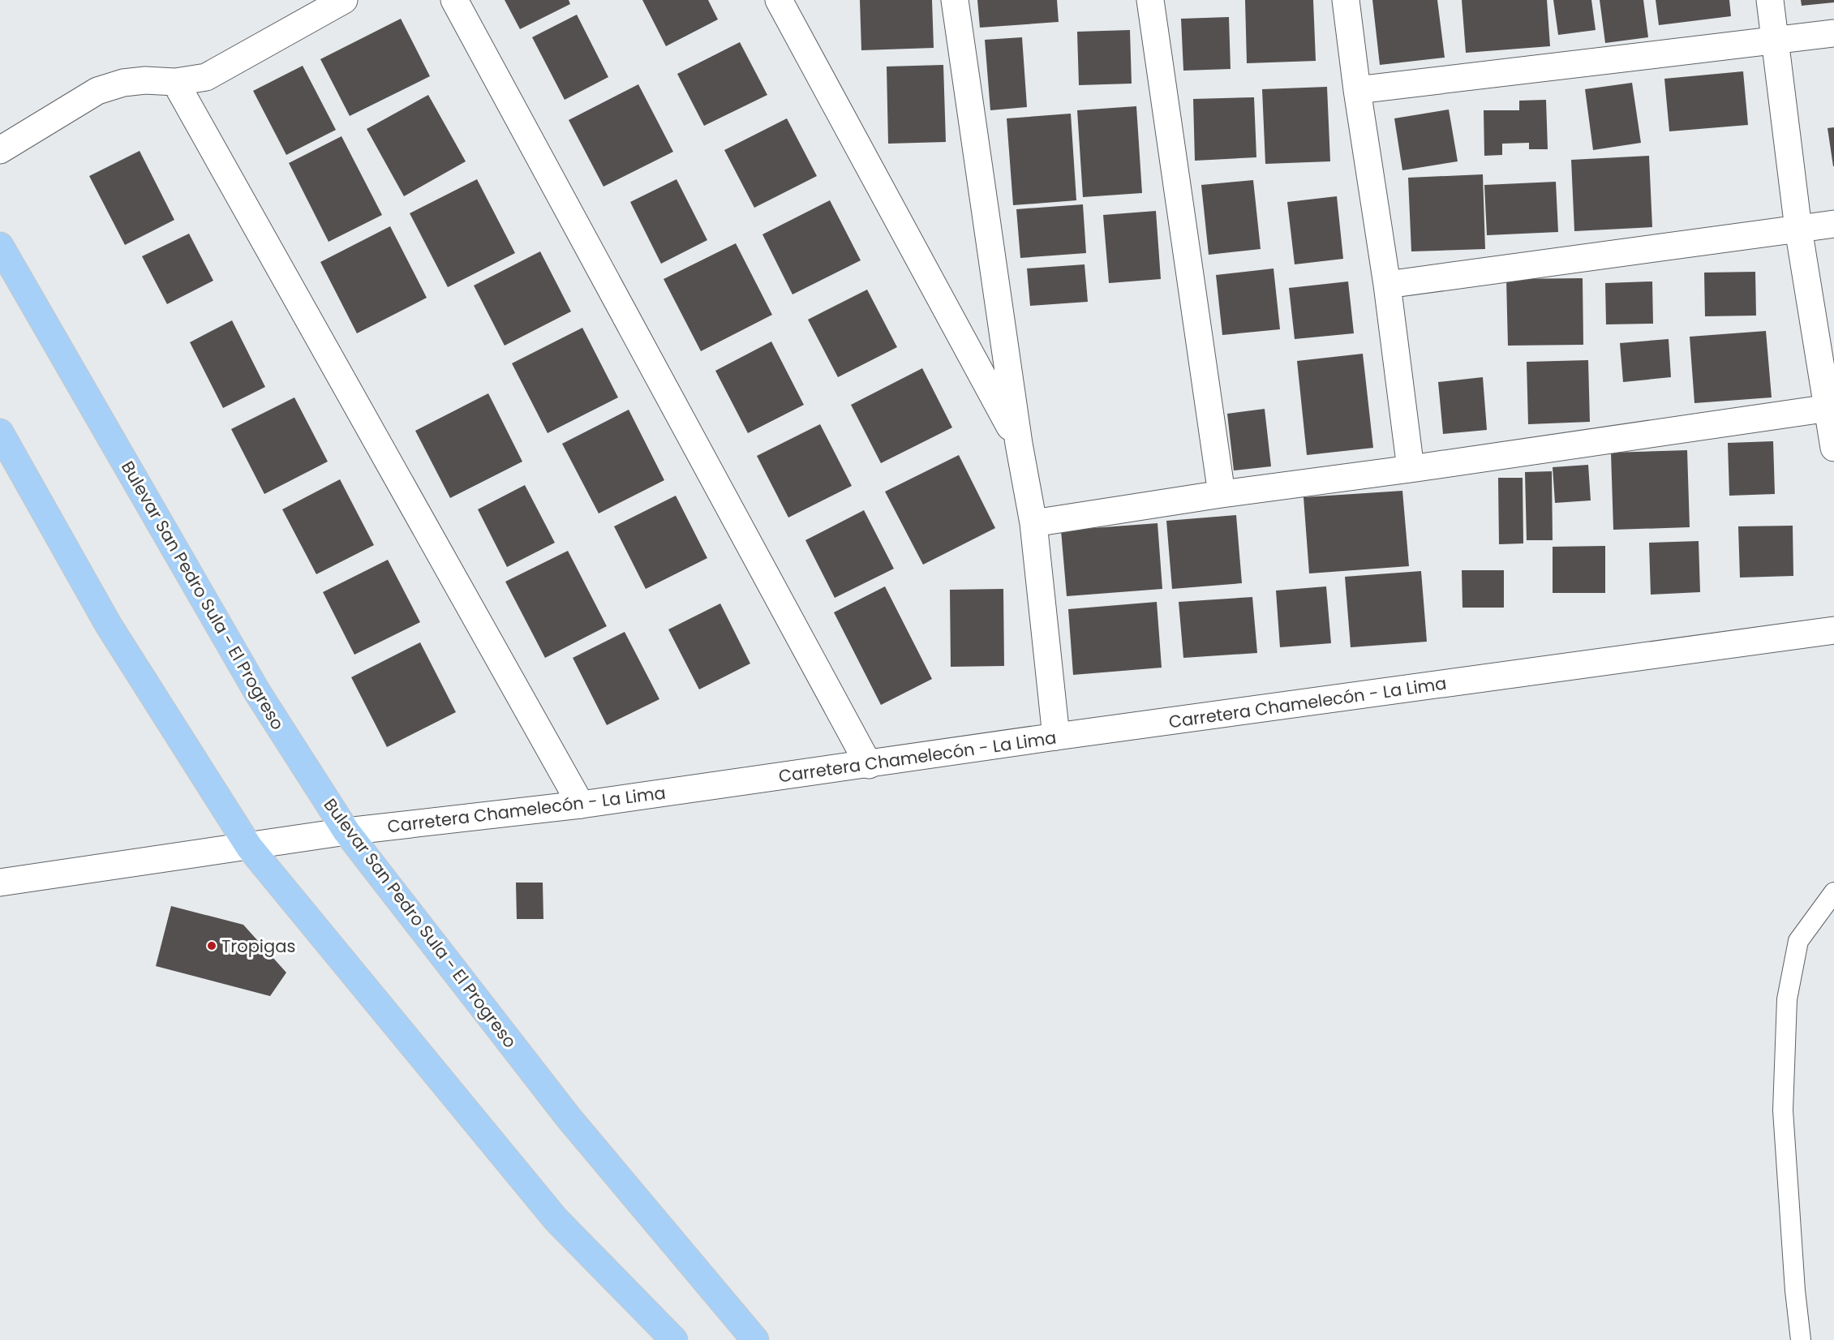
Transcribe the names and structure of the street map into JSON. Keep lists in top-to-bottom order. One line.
{"streets":{"main road":["Bulevar San Pedro Sula - El Progreso"],"street":["Carretera Chamelecón - La Lima"]},"crossings":[["Bulevar San Pedro Sula - El Progreso","Carretera Chamelecón - La Lima"]],"places":["Tropigas"]}
